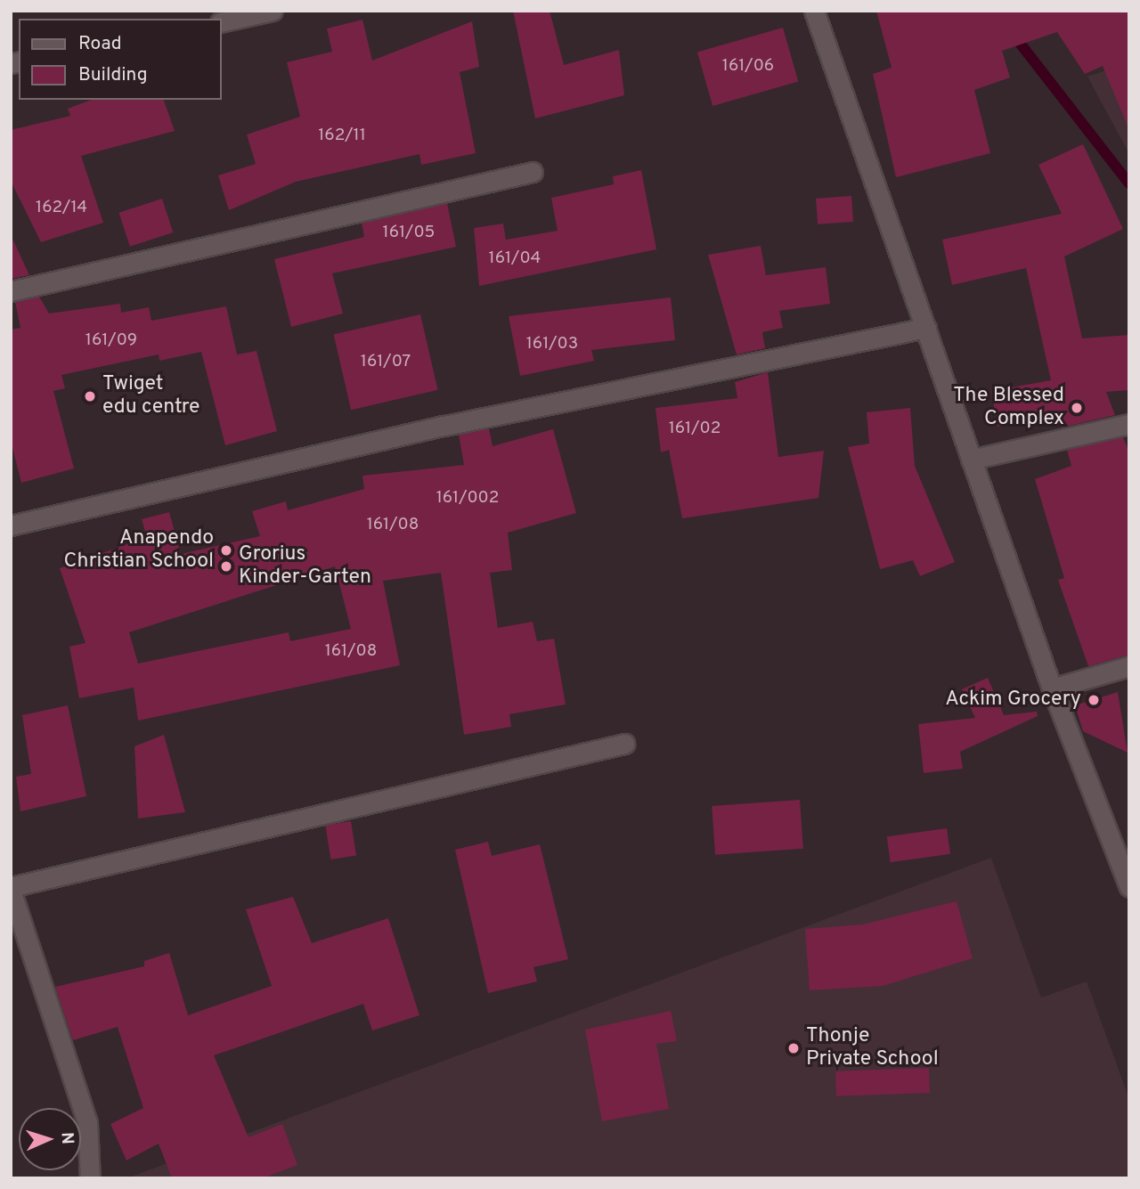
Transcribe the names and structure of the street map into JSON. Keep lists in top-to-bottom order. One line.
{"places":["Twiget edu centre","The Blessed Complex","Anapendo Christian School","Grorius Kinder-Garten","Ackim Grocery","Thonje Private School"],"house_numbers":["161/06","162/11","162/14","161/05","161/04","161/09","161/03","161/07","161/02","161/002","161/08","161/08"],"legend":["Road","Building"],"north":"right"}
